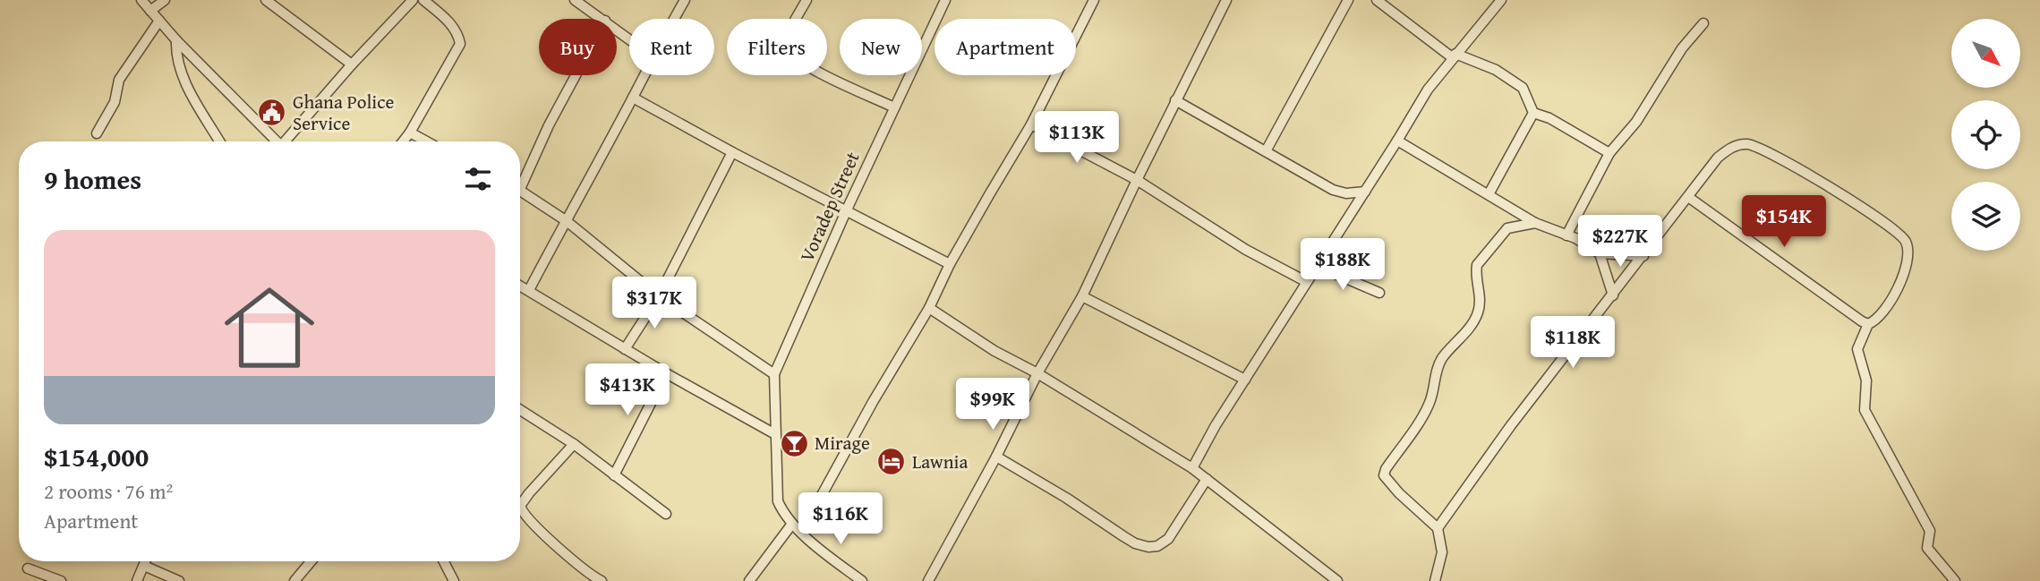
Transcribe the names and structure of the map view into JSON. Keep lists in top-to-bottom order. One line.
{"streets":{"street":["Voradep Street"]},"places":{"public building":["Ghana Police Service"],"bar":["Mirage"],"hotel":["Lawnia"]},"north":"bottom right","page":{"chip":["Buy","Rent","Filters","New","Apartment"],"price":["$113K","$154K","$227K","$188K","$317K","$118K","$413K","$99K","$116K"],"heading":"9 homes","list":[{"name":"$154,000","note":"2 rooms · 76 m² · Apartment"}]}}
